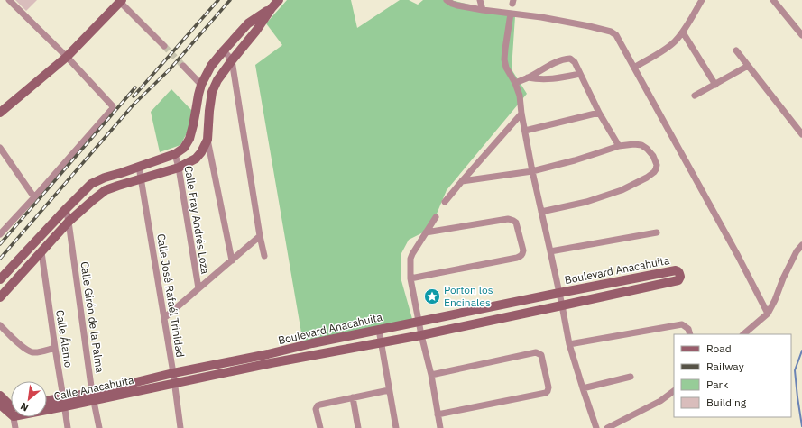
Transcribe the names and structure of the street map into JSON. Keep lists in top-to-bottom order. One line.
{"streets":{"street":["Calle Fray Andrés Loza","Boulevard Anacahuita","Calle José Rafaél Trinidad","Calle Girón de la Palma","Calle Álamo","Calle Anacahuita"]},"crossings":[["Boulevard Anacahuita","Calle José Rafaél Trinidad"],["Boulevard Anacahuita","Calle Anacahuita"],["Calle José Rafaél Trinidad","Calle Anacahuita"],["Calle Girón de la Palma","Calle Anacahuita"],["Calle Álamo","Calle Anacahuita"]],"places":{"place":["Porton los Encinales"]},"legend":["Road","Railway","Park","Building"],"north":"bottom left"}
